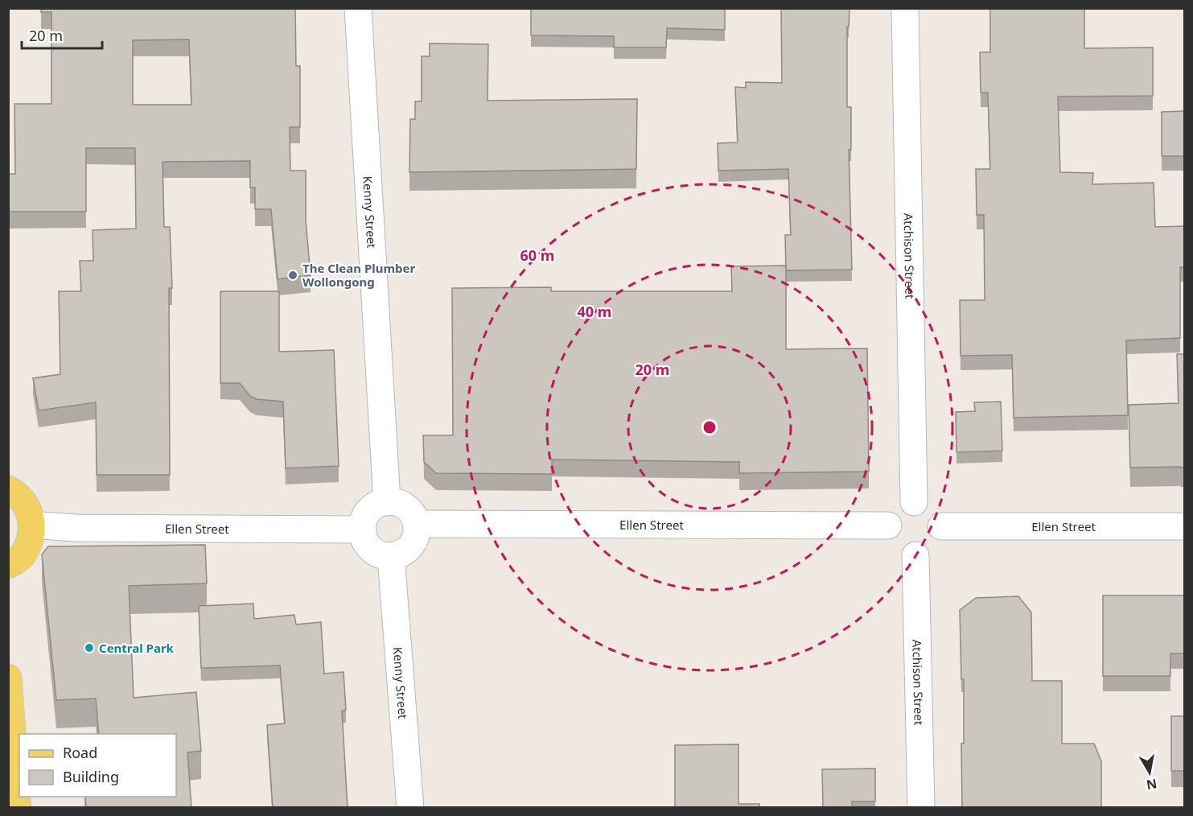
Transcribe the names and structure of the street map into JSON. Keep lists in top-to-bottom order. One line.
{"streets":{"street":["Kenny Street","Atchison Street","Ellen Street"]},"crossings":[["Kenny Street","Ellen Street"],["Atchison Street","Ellen Street"]],"places":["The Clean Plumber Wollongong","Central Park"],"legend":["Road","Building"],"scale_bar":"20 m","north":"bottom","rings":["60 m","40 m","20 m"]}
